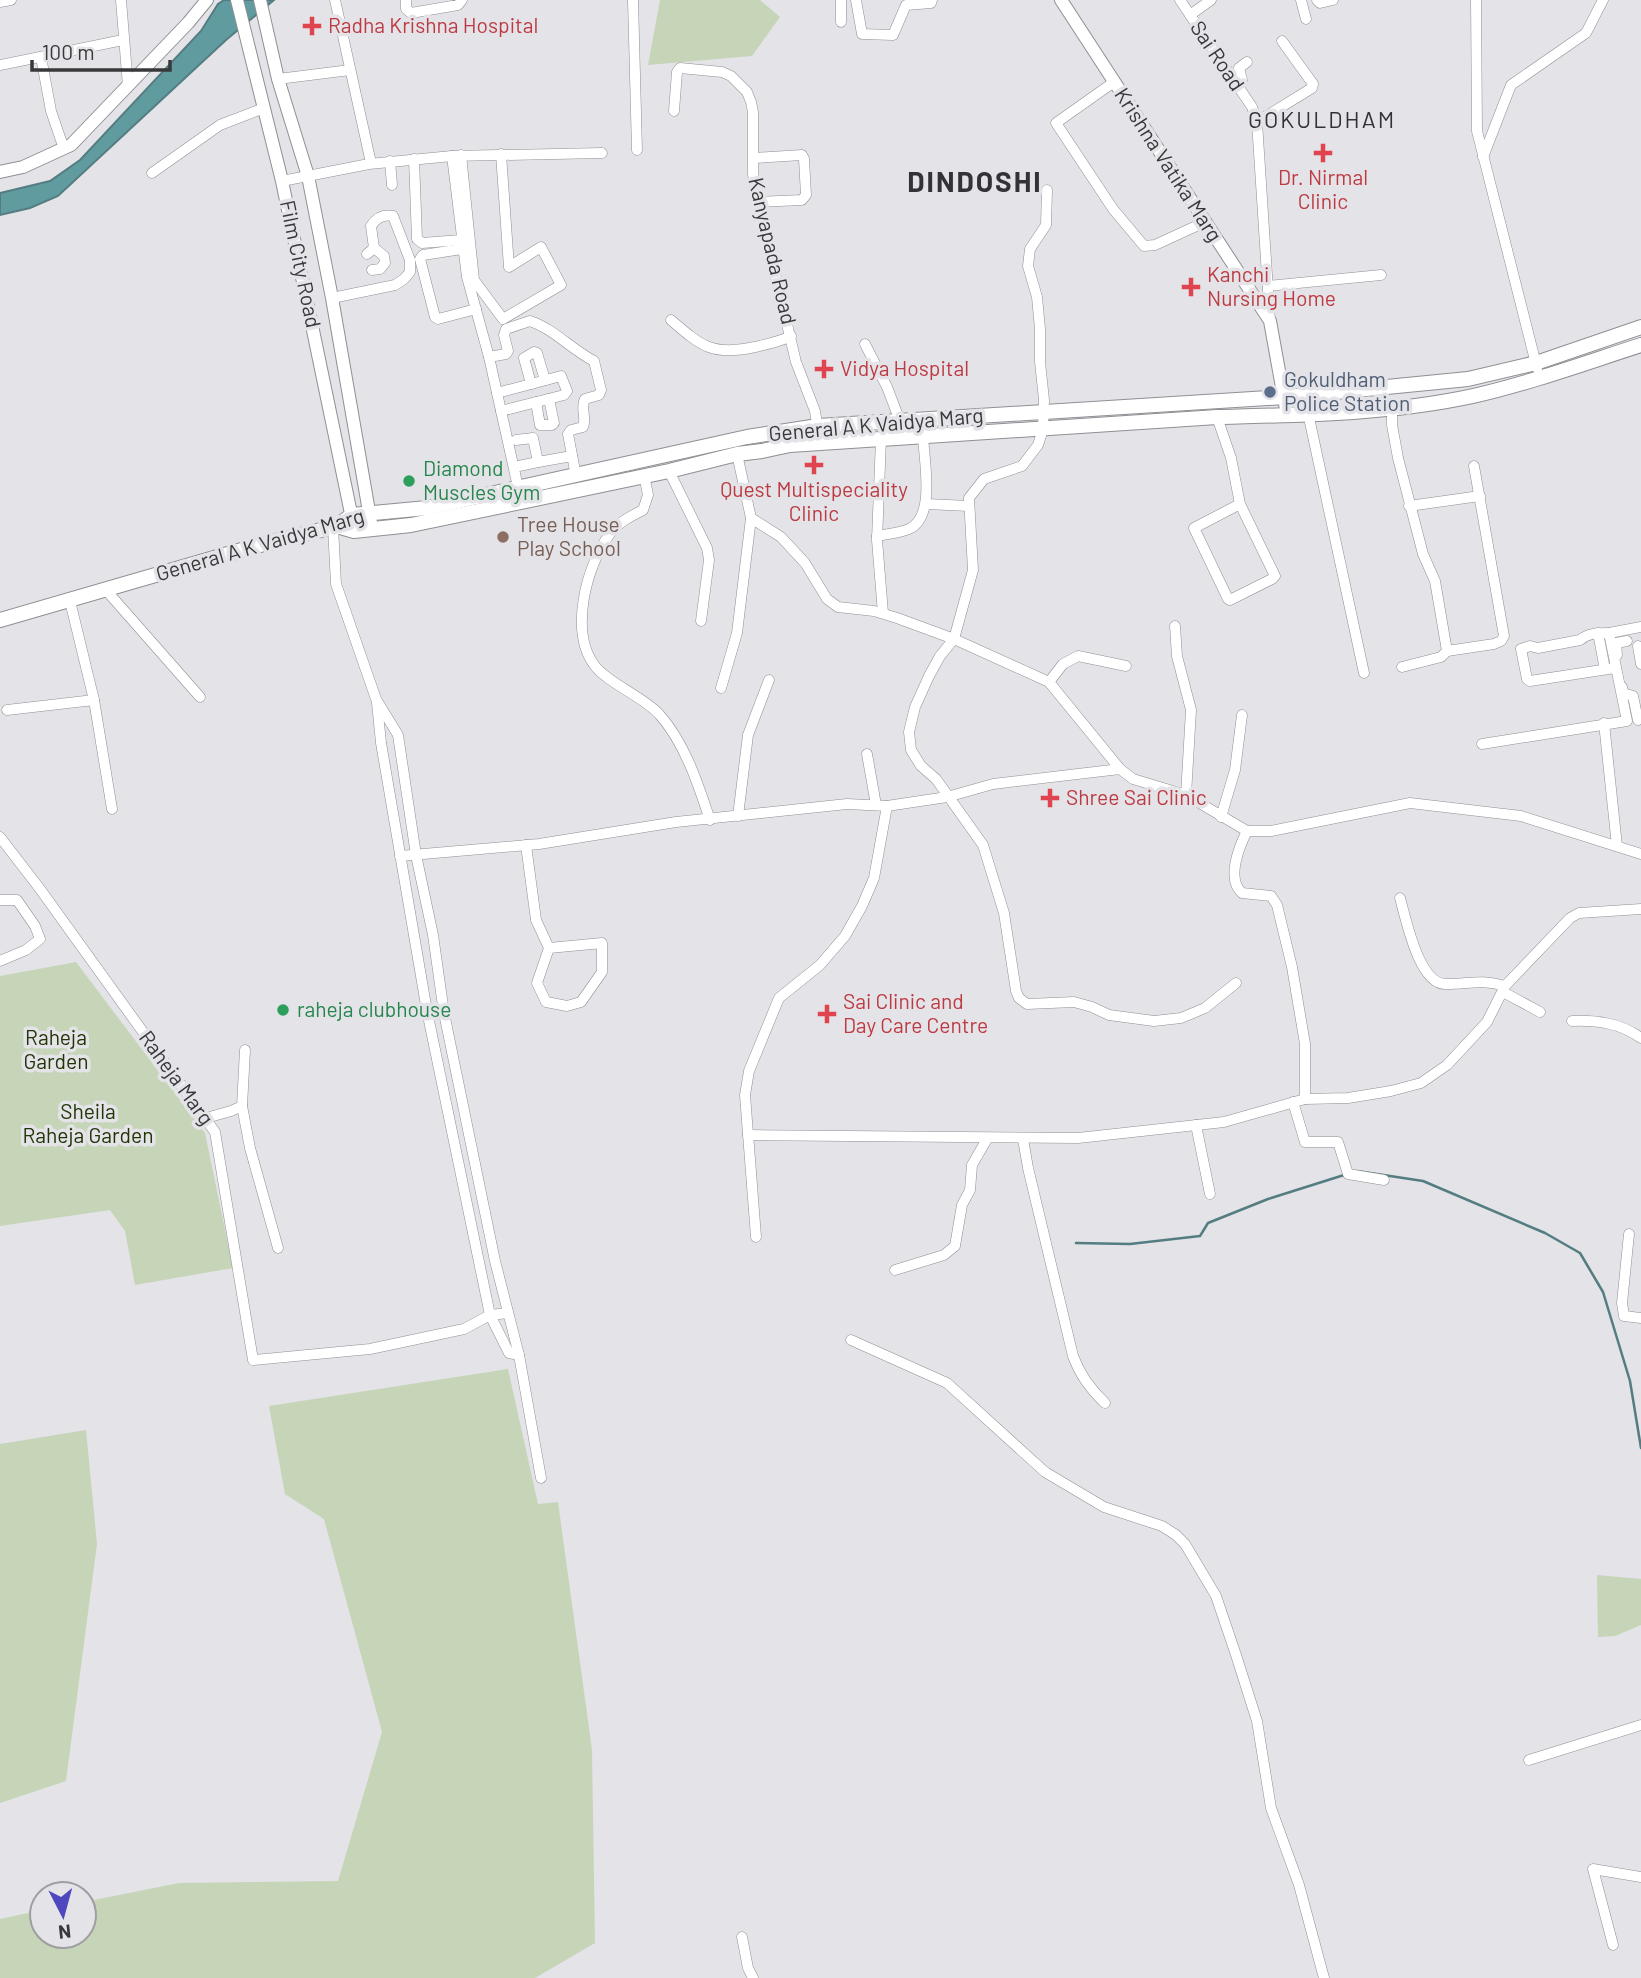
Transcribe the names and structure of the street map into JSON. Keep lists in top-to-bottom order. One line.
{"streets":{"main road":["General A K Vaidya Marg"],"street":["Sai Road","Krishna Vatika Marg","Kanyapada Road","Film City Road","Raheja Marg"]},"crossings":[["Sai Road","Krishna Vatika Marg"],["Krishna Vatika Marg","General A K Vaidya Marg"],["Kanyapada Road","General A K Vaidya Marg"],["Film City Road","General A K Vaidya Marg"]],"districts":["GOKULDHAM","DINDOSHI"],"parks":["Raheja Garden","Sheila Raheja Garden"],"places":{"health":["Radha Krishna Hospital","Dr. Nirmal Clinic","Kanchi Nursing Home","Vidya Hospital","Quest Multispeciality Clinic","Shree Sai Clinic","Sai Clinic and Day Care Centre"],"other":["Gokuldham Police Station","Diamond Muscles Gym","Tree House Play School","raheja clubhouse"]},"scale_bar":"100 m","north":"bottom"}
